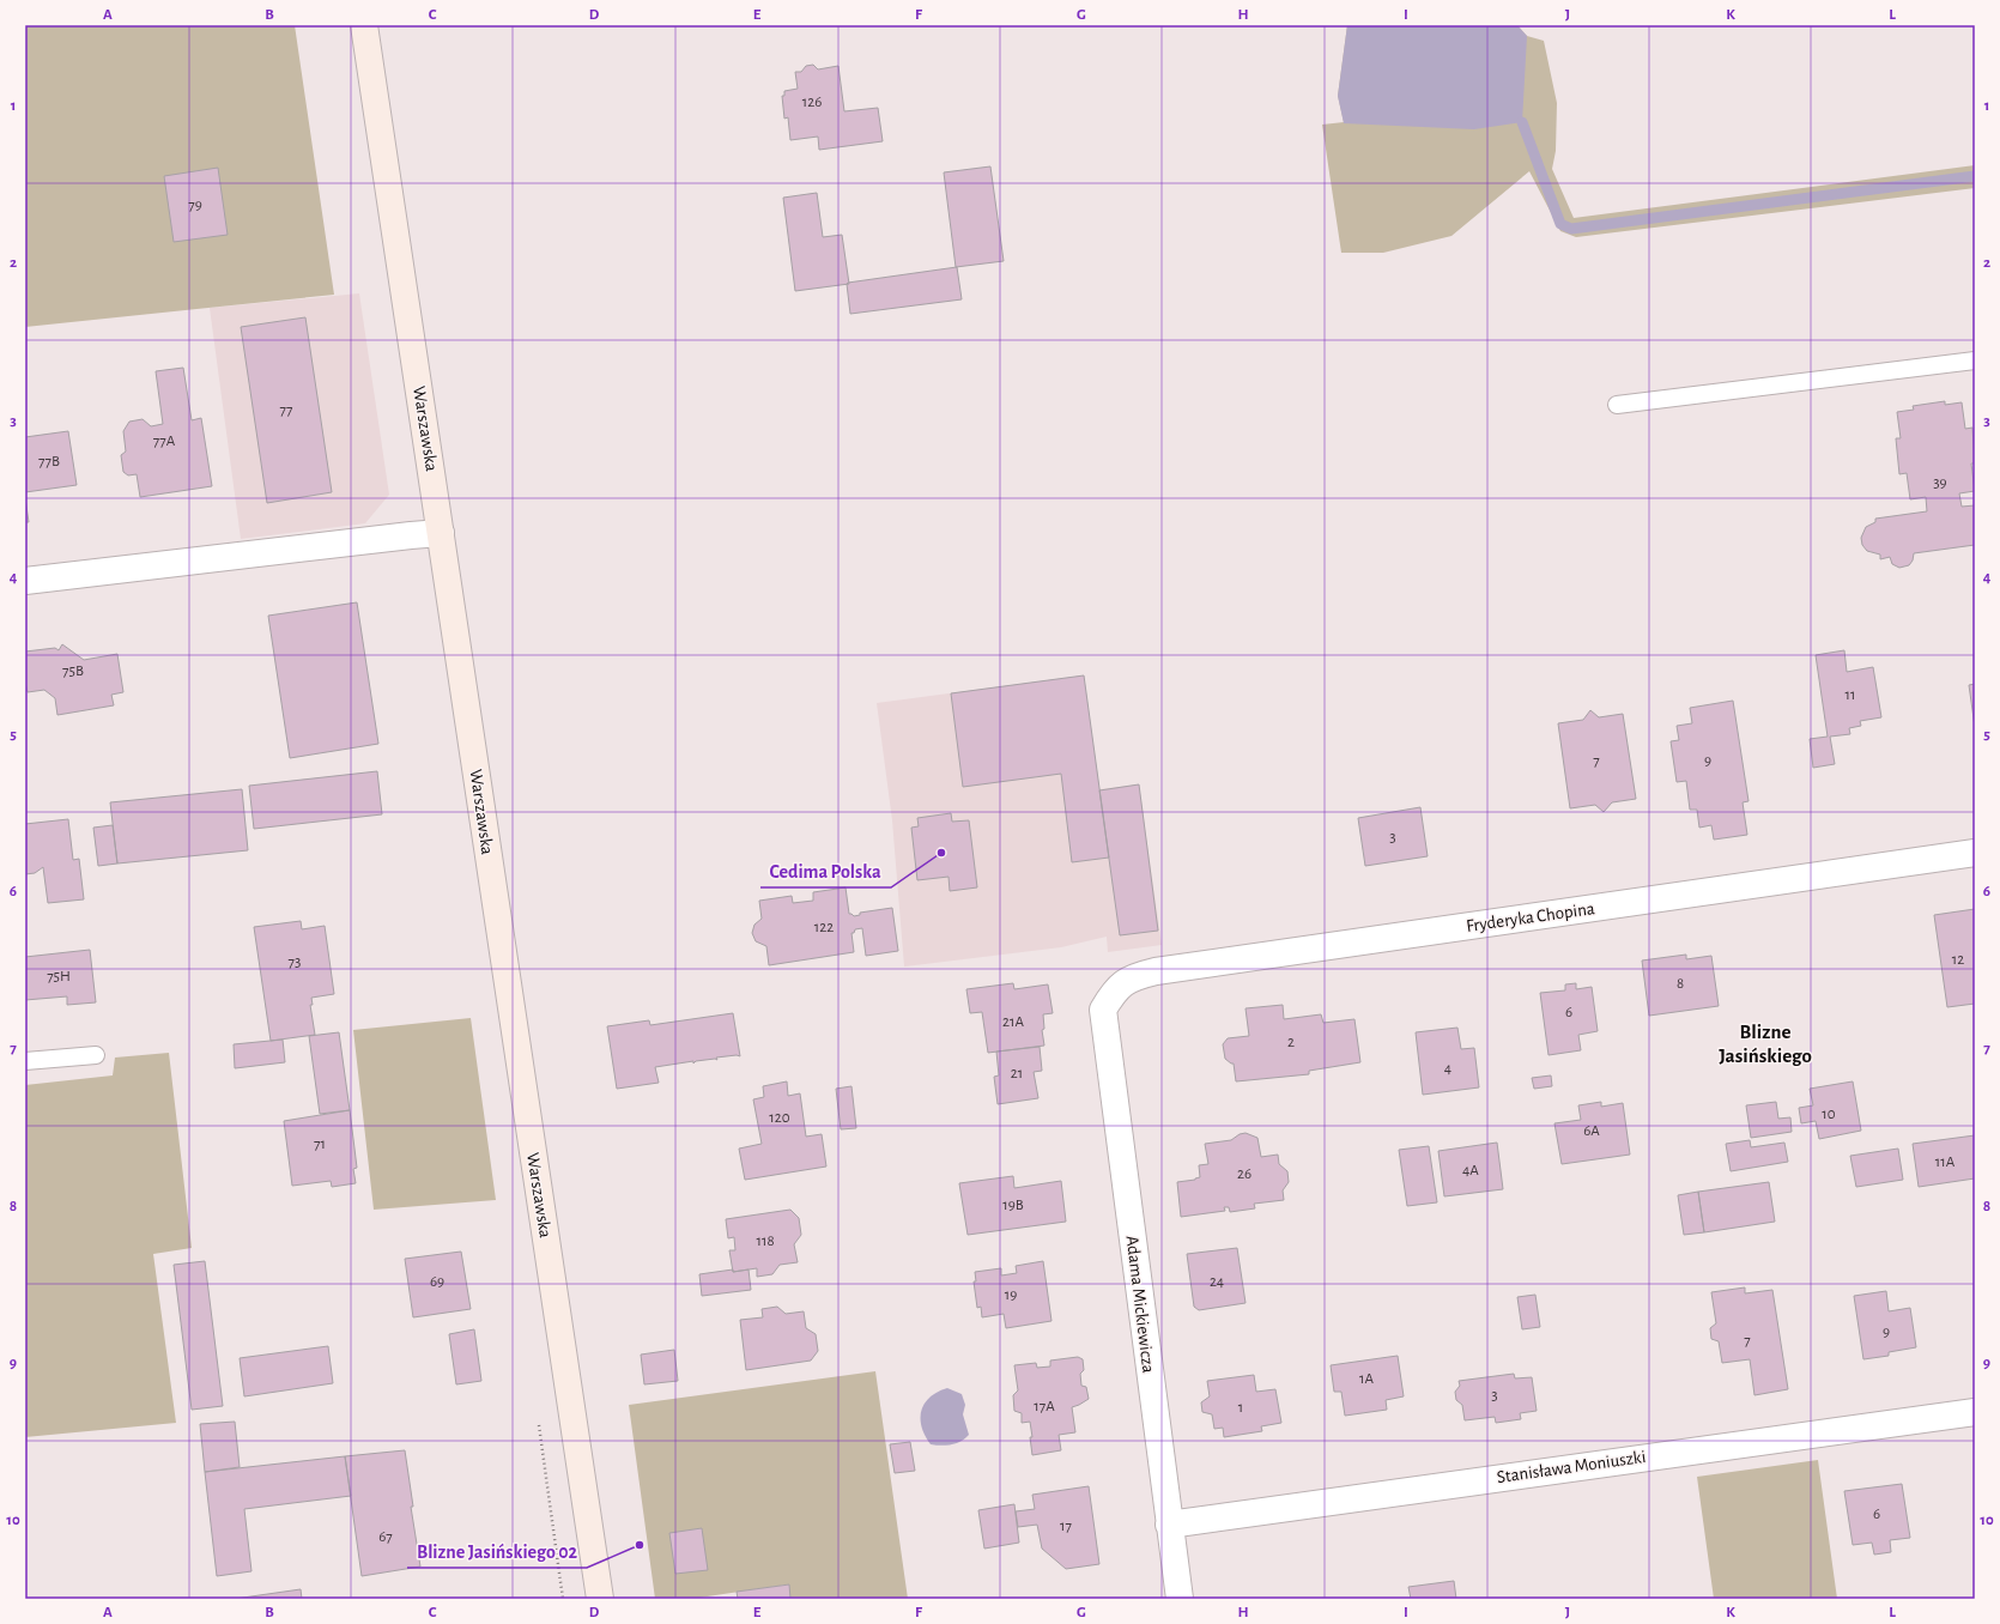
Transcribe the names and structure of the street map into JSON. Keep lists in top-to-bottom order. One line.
{"streets":{"main road":["Warszawska"],"street":["Fryderyka Chopina","Adama Mickiewicza","Stanisława Moniuszki"]},"crossings":[["Fryderyka Chopina","Adama Mickiewicza"],["Adama Mickiewicza","Stanisława Moniuszki"]],"districts":["Blizne Jasińskiego"],"places":["Cedima Polska","Blizne Jasińskiego 02"],"house_numbers":["126","79","77","77A","77B","39","75B","11","7","9","3","122","12","73","75H","8","6","21A","2","4","21","10","120","6A","71","11A","4A","26","19B","118","69","24","19","9","7","1A","3","17A","1","6","17","67"],"grid":{"columns":["A","B","C","D","E","F","G","H","I","J","K","L"],"rows":["1","2","3","4","5","6","7","8","9","10"]}}
